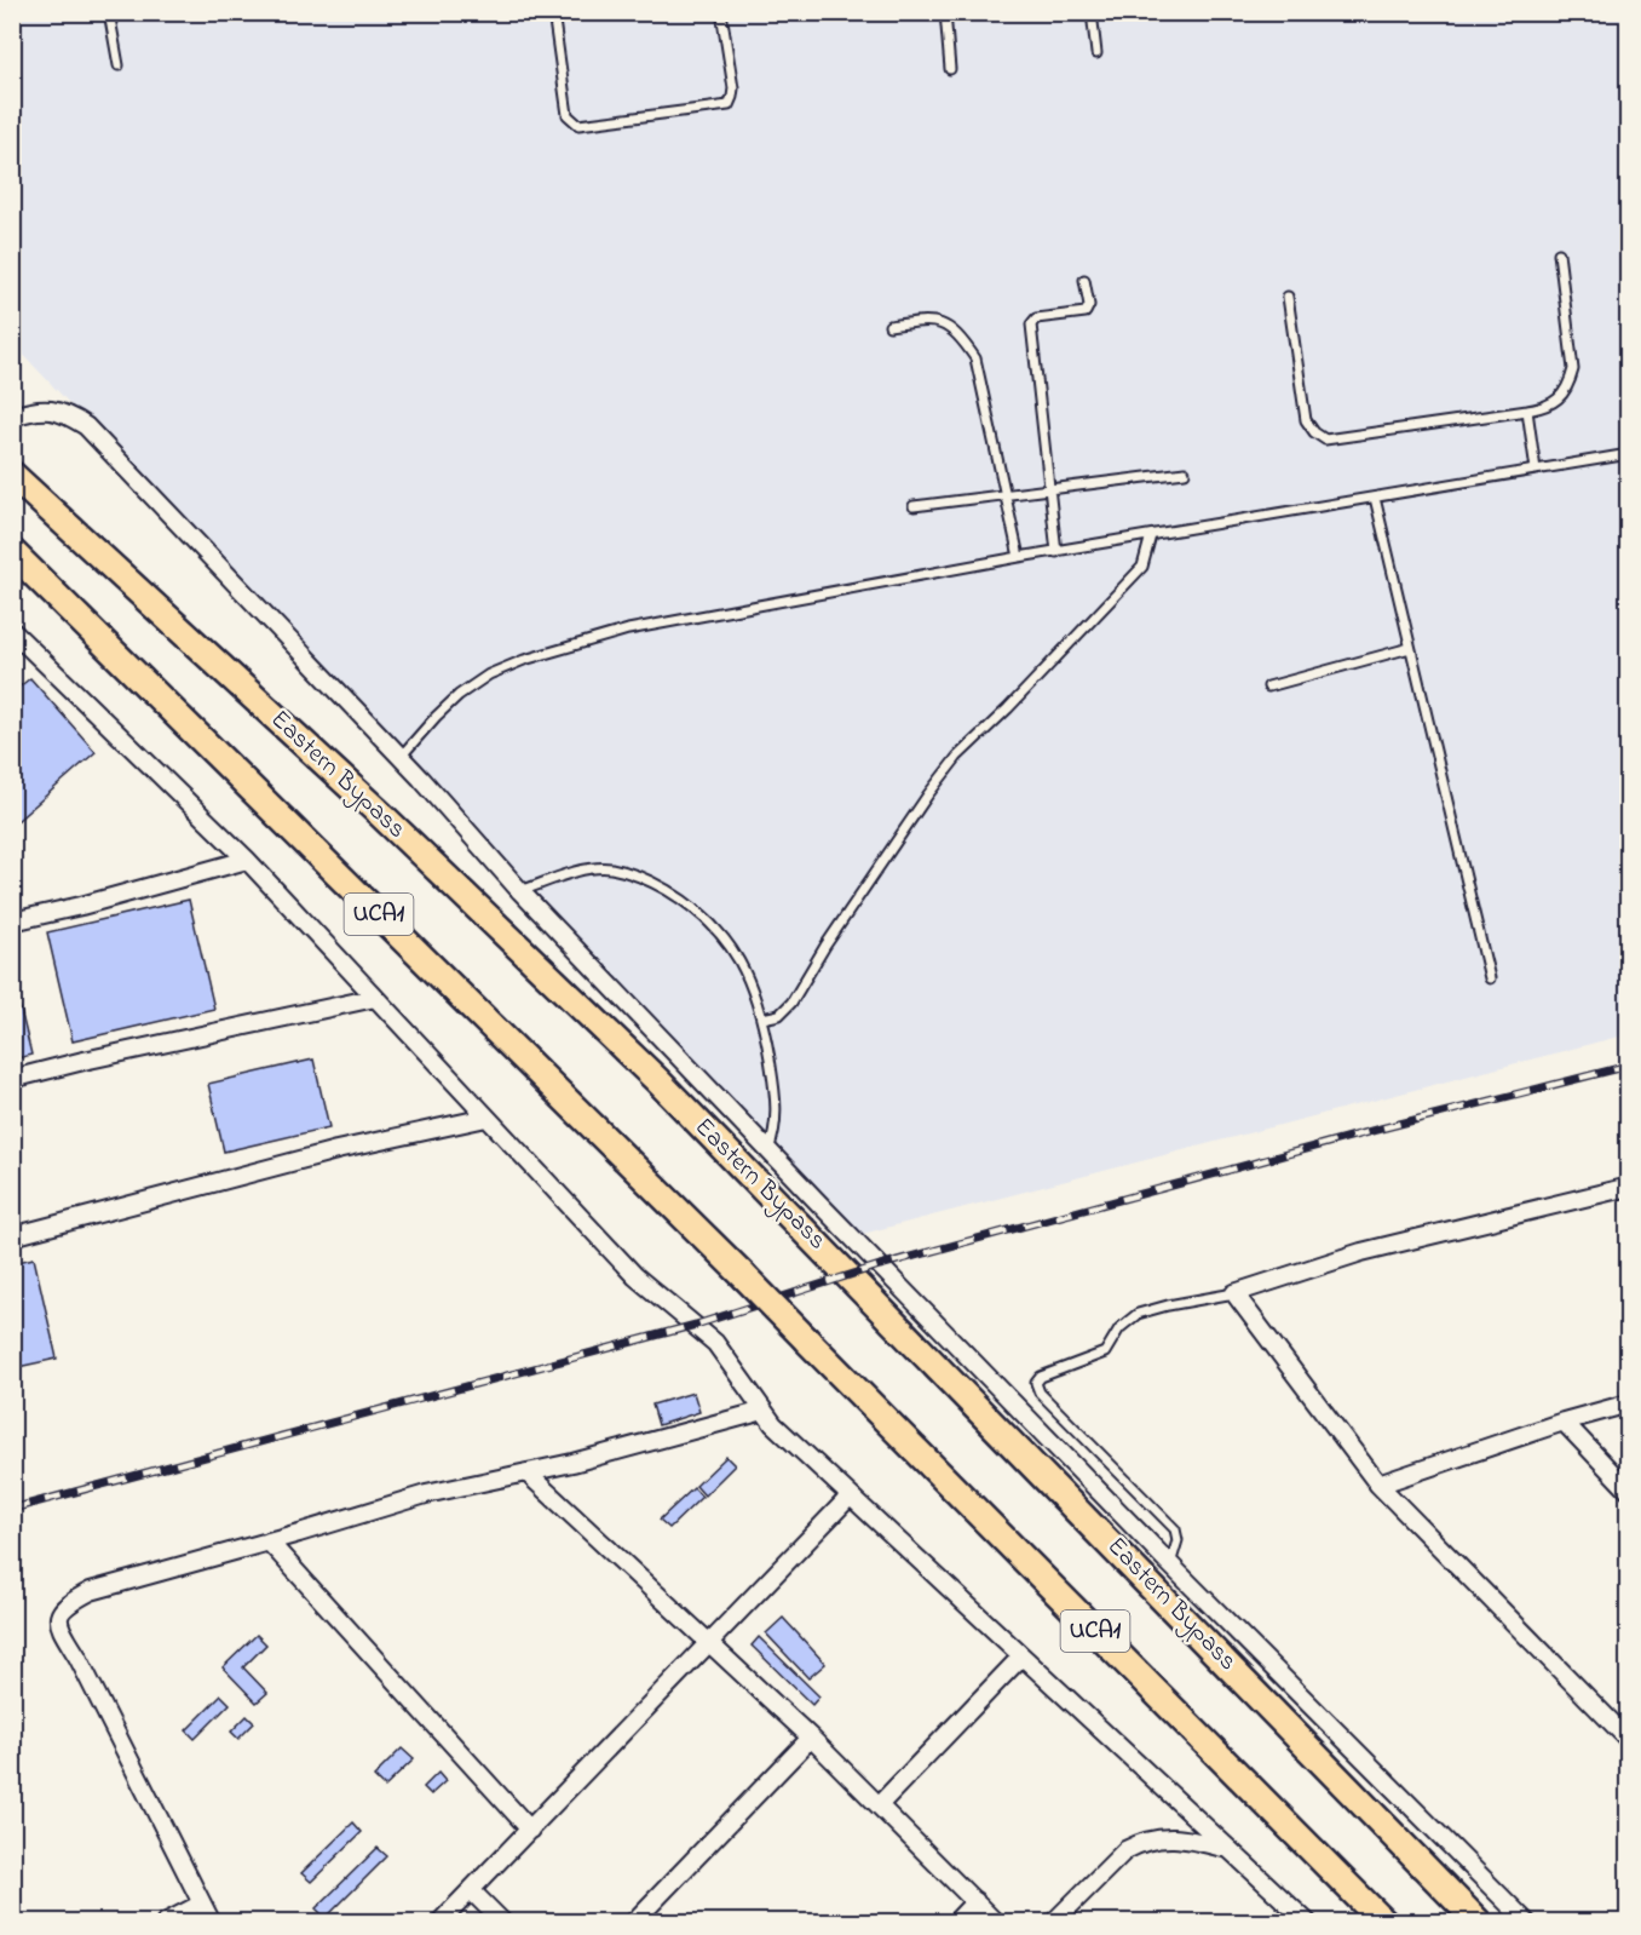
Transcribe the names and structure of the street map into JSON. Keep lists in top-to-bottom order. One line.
{"streets":{"main road":["Eastern Bypass","UCA1"]}}
